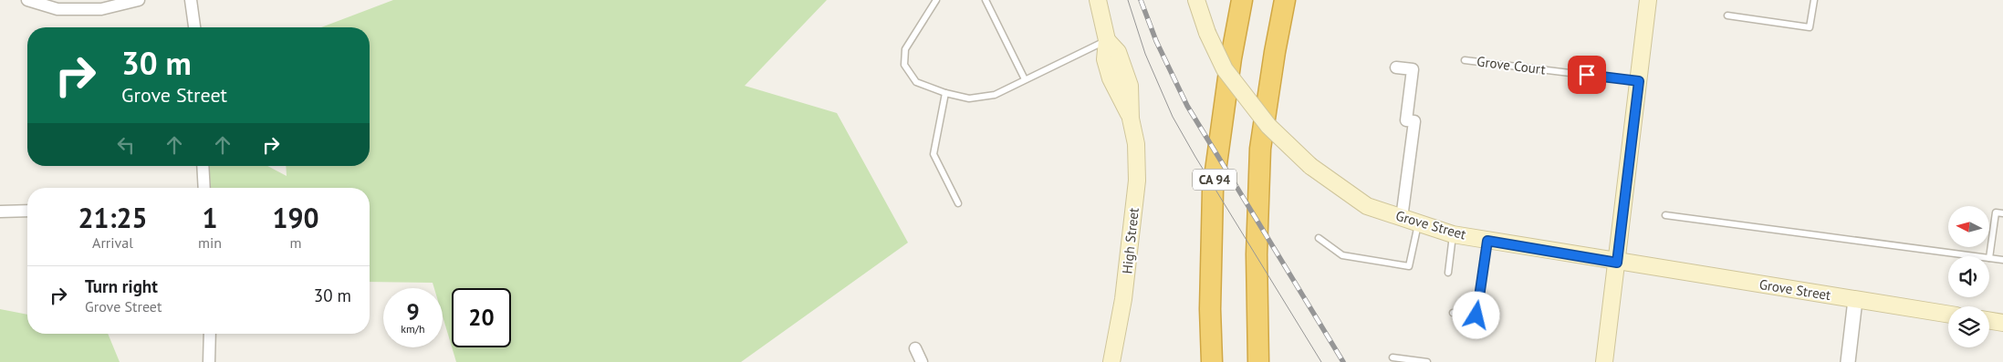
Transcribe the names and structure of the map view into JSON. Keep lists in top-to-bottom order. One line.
{"streets":{"highway":["CA 94"],"main road":["Grove Street","High Street"],"lane":["Grove Court"]},"north":"left","page":{"turn":["30 m","Grove Street"],"eta":["21:25","Arrival","1","min","190","m"],"list":[{"name":"Turn right","note":"Grove Street","value":"30 m"}],"speed":"9 km/h","limit":"20"}}
